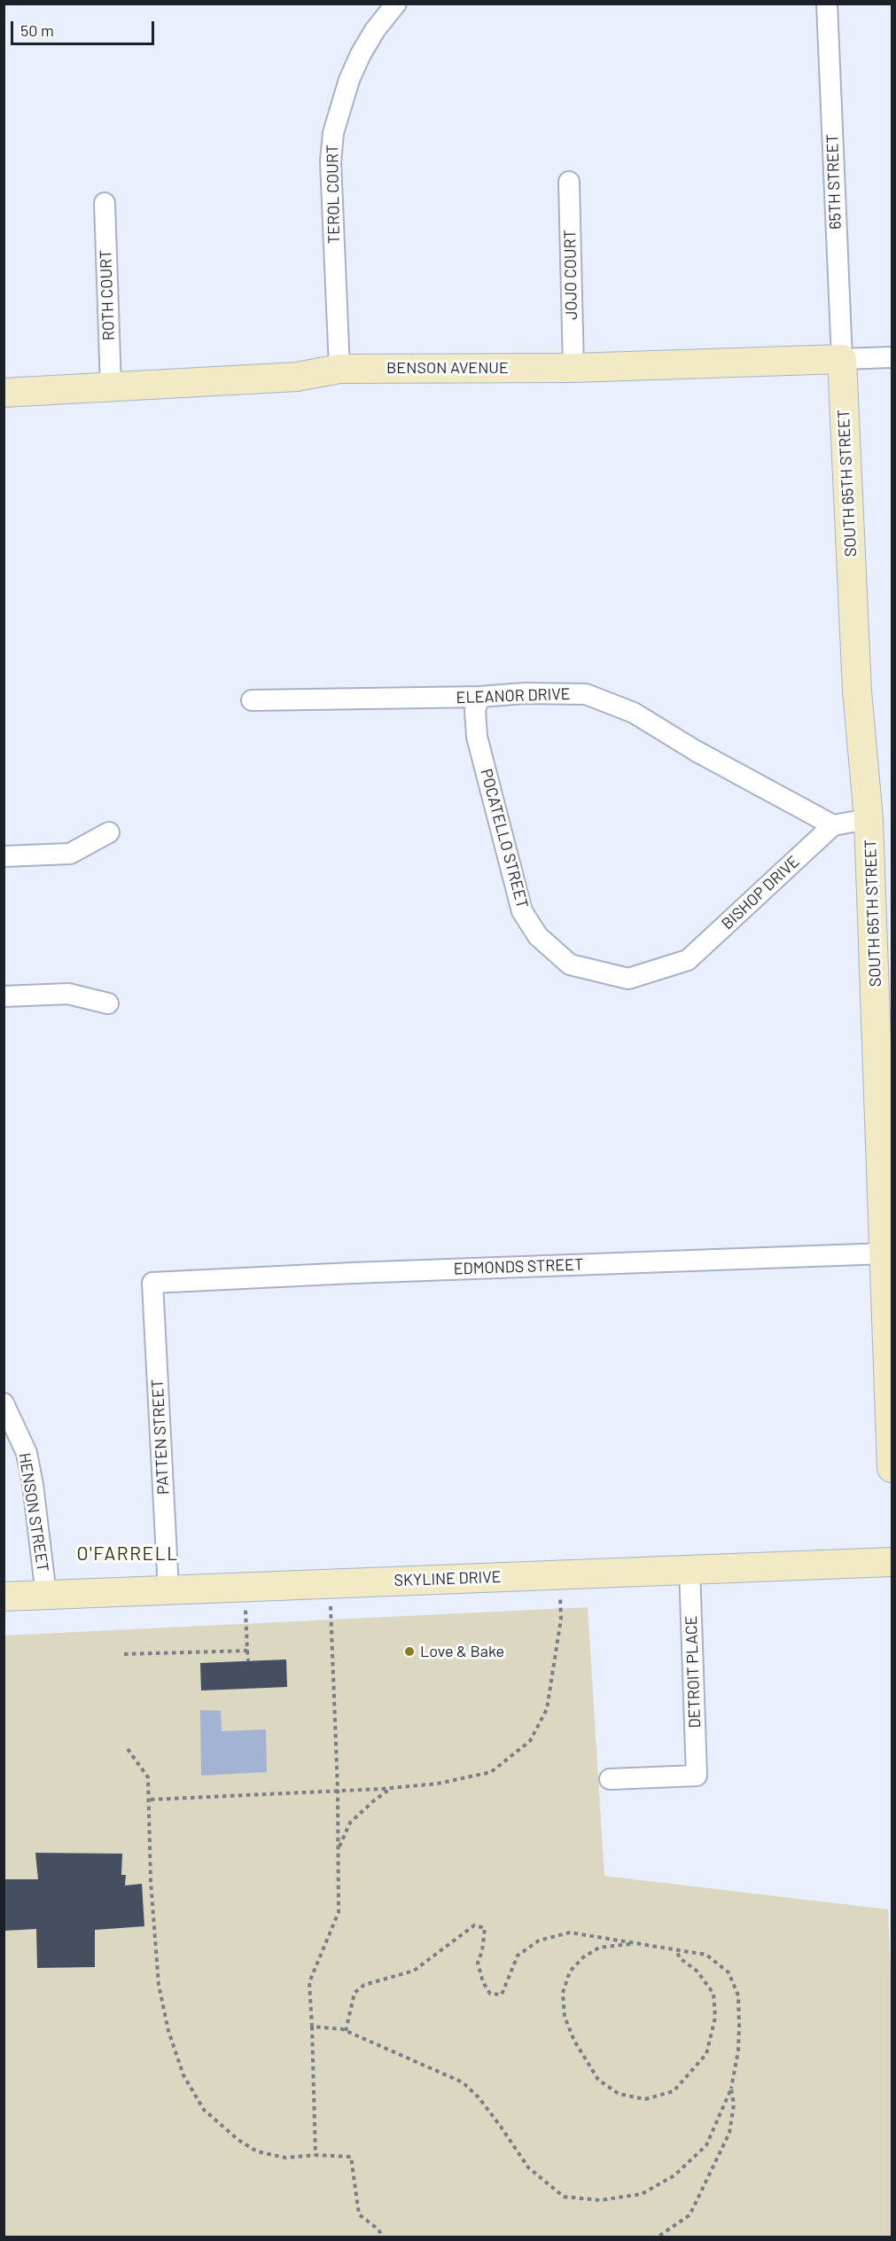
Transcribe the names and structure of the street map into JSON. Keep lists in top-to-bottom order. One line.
{"streets":{"street":["65TH STREET","TEROL COURT","JOJO COURT","ROTH COURT","BENSON AVENUE","SOUTH 65TH STREET","ELEANOR DRIVE","POCATELLO STREET","BISHOP DRIVE","EDMONDS STREET","PATTEN STREET","HENSON STREET","SKYLINE DRIVE","DETROIT PLACE"]},"crossings":[["65TH STREET","BENSON AVENUE"],["65TH STREET","SOUTH 65TH STREET"],["TEROL COURT","BENSON AVENUE"],["JOJO COURT","BENSON AVENUE"],["ROTH COURT","BENSON AVENUE"],["BENSON AVENUE","SOUTH 65TH STREET"],["SOUTH 65TH STREET","EDMONDS STREET"],["ELEANOR DRIVE","POCATELLO STREET"],["ELEANOR DRIVE","BISHOP DRIVE"],["POCATELLO STREET","BISHOP DRIVE"],["EDMONDS STREET","PATTEN STREET"],["PATTEN STREET","SKYLINE DRIVE"],["HENSON STREET","SKYLINE DRIVE"],["SKYLINE DRIVE","DETROIT PLACE"]],"districts":["O'FARRELL"],"places":["Love & Bake"],"scale_bar":"50 m"}
